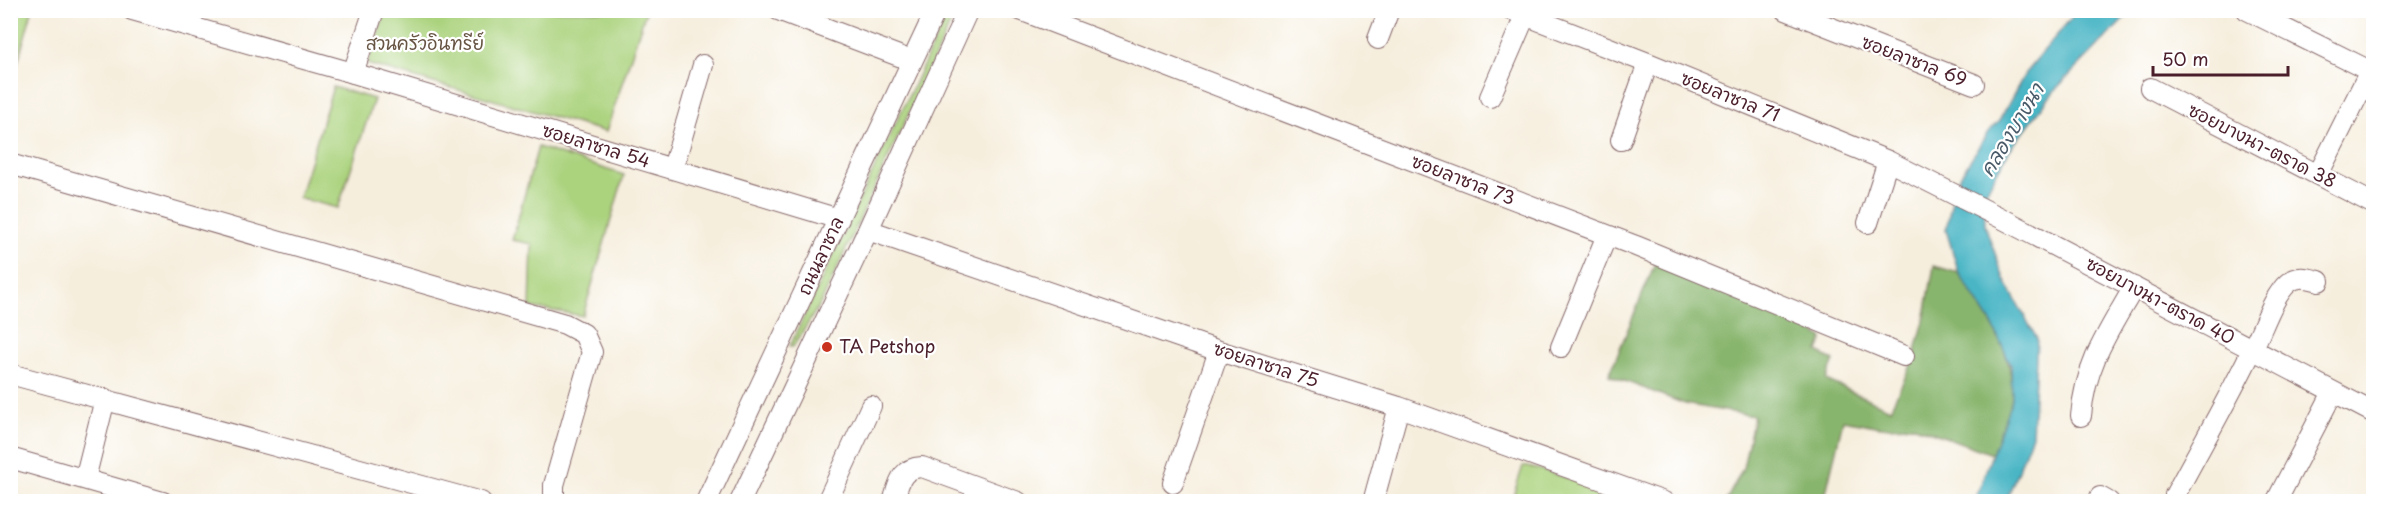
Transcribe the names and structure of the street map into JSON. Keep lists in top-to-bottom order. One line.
{"streets":{"street":["ซอยลาซาล 69","ซอยลาซาล 71","ซอยลาซาล 54","ซอยบางนา-ตราด 38","ซอยลาซาล 73","ถนนลาซาล","ซอยบางนา-ตราด 40","ซอยลาซาล 75"]},"crossings":[["ซอยลาซาล 71","ซอยบางนา-ตราด 40"],["ซอยลาซาล 54","ถนนลาซาล"],["ถนนลาซาล","ซอยลาซาล 75"]],"water":["คลองบางนา"],"parks":["สวนครัวอินทรีย์"],"places":["TA Petshop"],"scale_bar":"50 m"}
